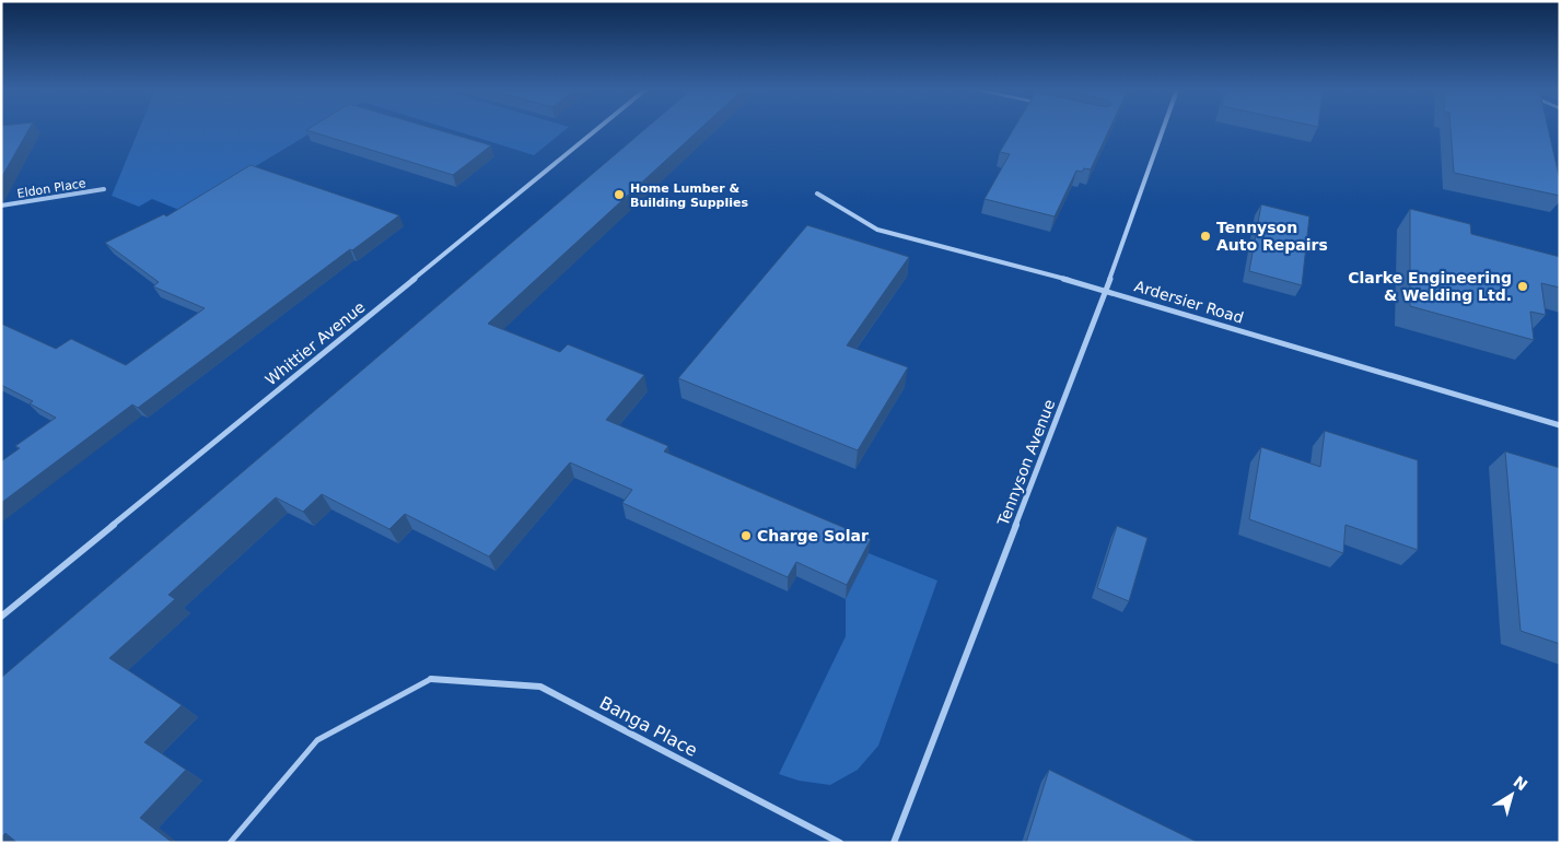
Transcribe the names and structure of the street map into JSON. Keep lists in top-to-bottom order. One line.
{"streets":{"street":["Eldon Place","Ardersier Road","Whittier Avenue","Tennyson Avenue","Banga Place"]},"crossings":[["Ardersier Road","Tennyson Avenue"]],"places":["Home Lumber & Building Supplies","Tennyson Auto Repairs","Clarke Engineering & Welding Ltd.","Charge Solar"],"north":"top right"}
